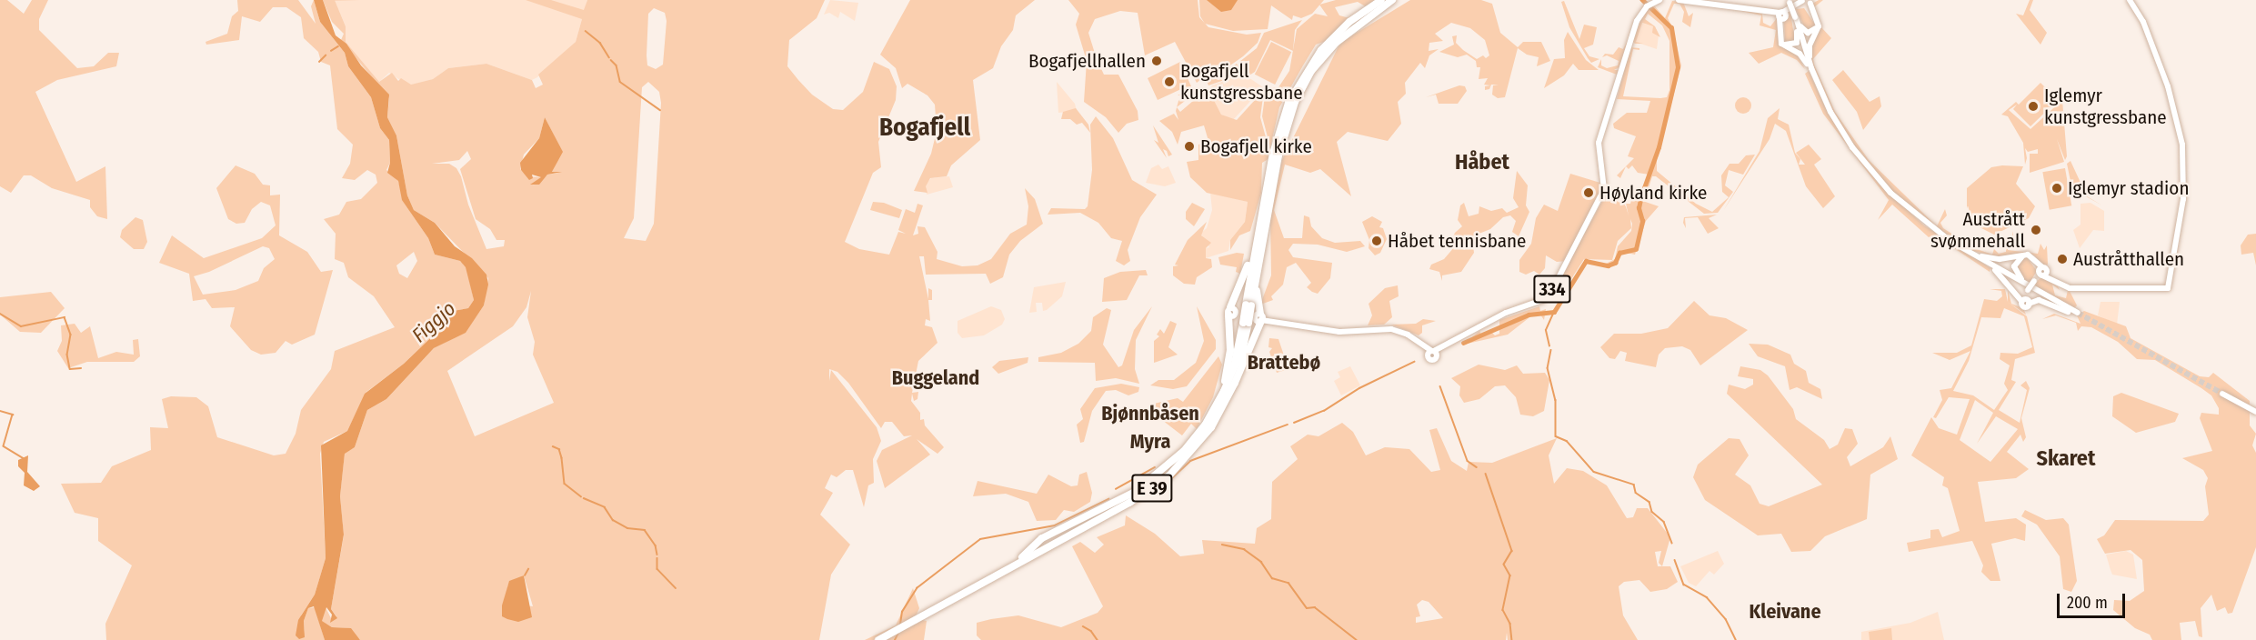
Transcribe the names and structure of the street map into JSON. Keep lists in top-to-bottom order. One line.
{"streets":{"highway":["E 39"],"main road":["334"]},"crossings":[["334","E 39"]],"districts":["Bogafjell","Håbet","Brattebø","Buggeland","Bjønnbåsen","Myra","Skaret","Kleivane"],"water":["Figgjo"],"places":["Bogafjellhallen","Bogafjell kunstgressbane","Iglemyr kunstgressbane","Bogafjell kirke","Iglemyr stadion","Høyland kirke","Austrått svømmehall","Håbet tennisbane","Austråtthallen"],"scale_bar":"200 m"}
